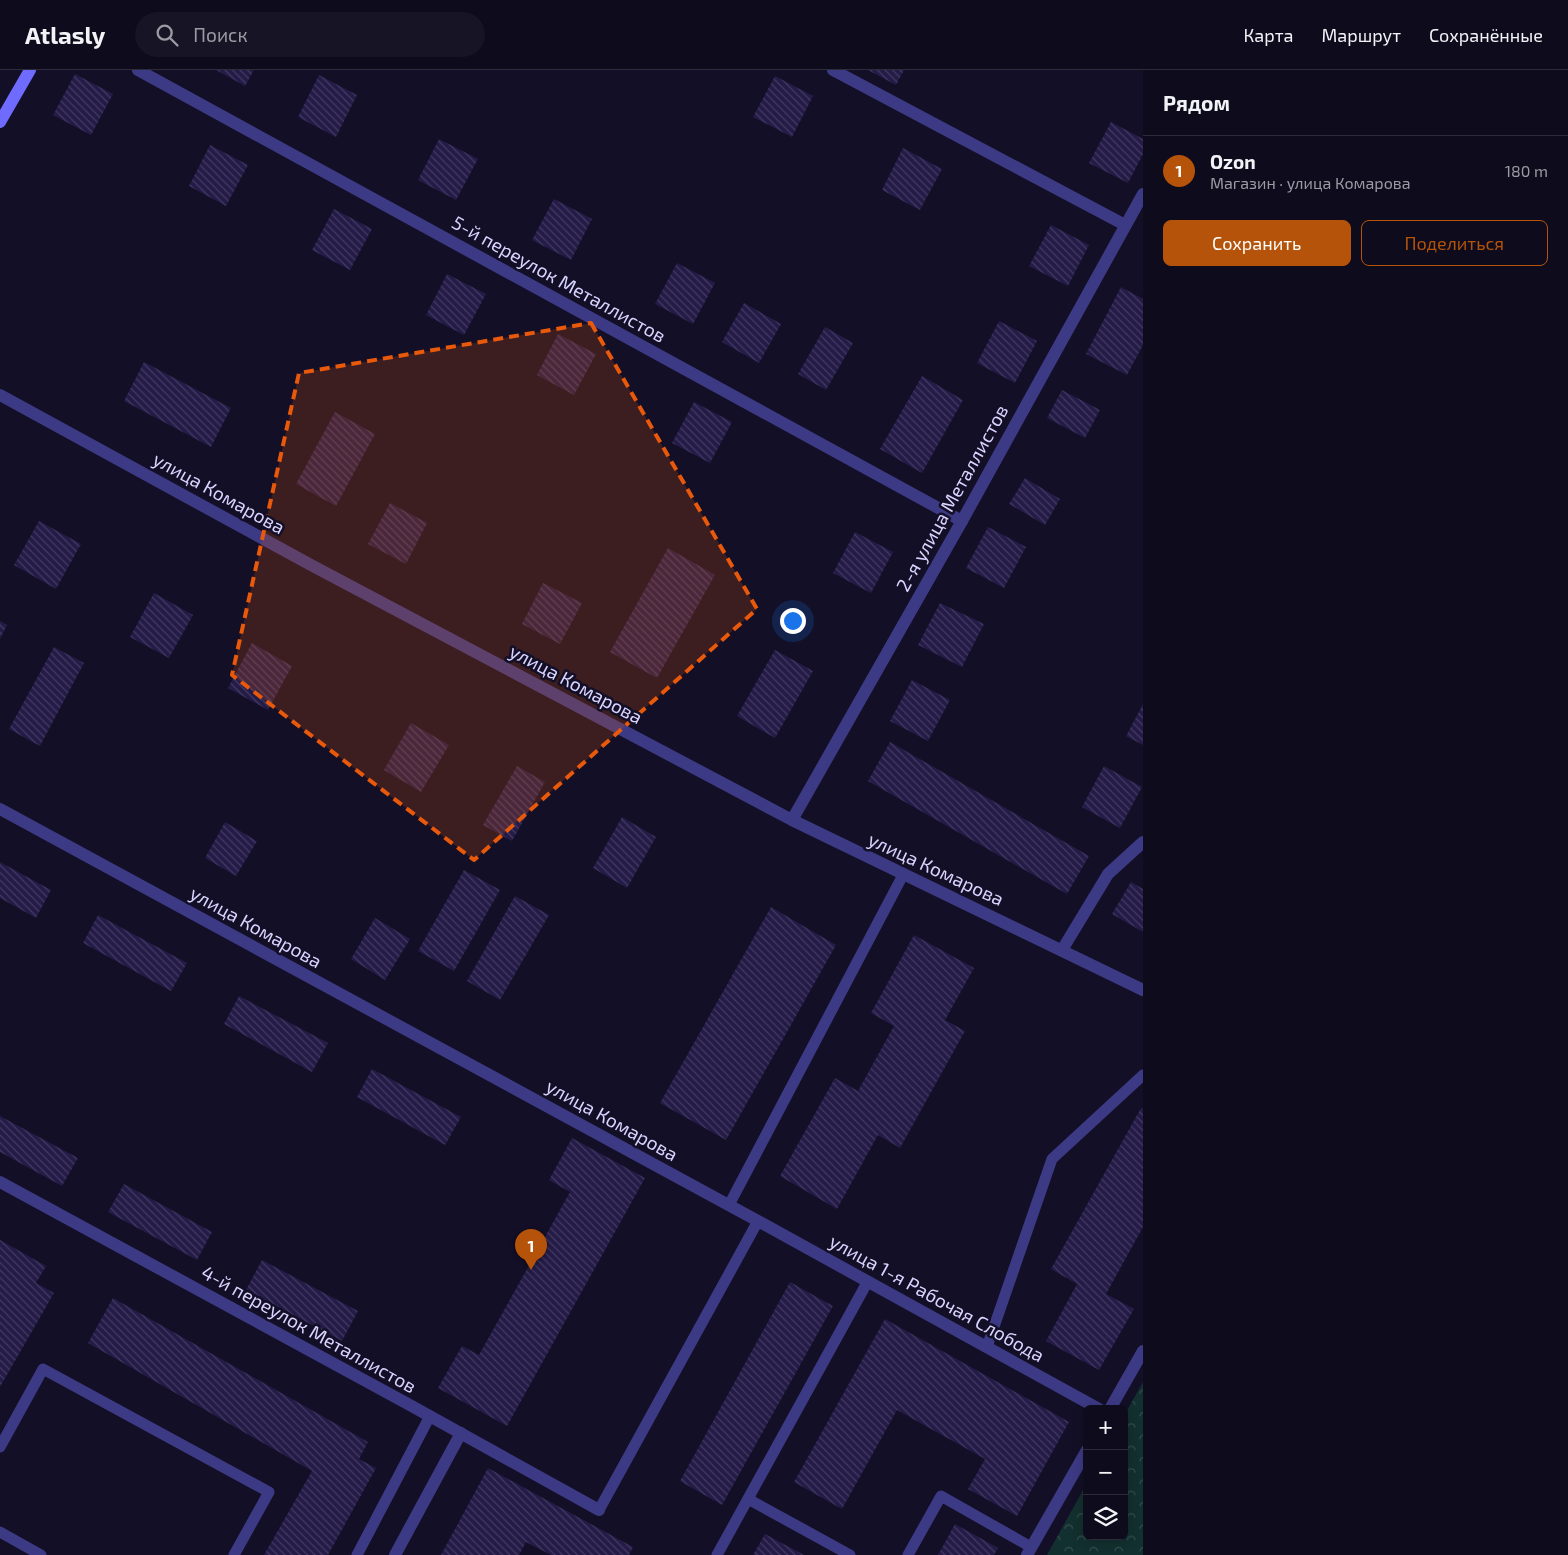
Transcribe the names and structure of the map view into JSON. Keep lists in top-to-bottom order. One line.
{"streets":{"street":["5-й переулок Металлистов","улица Комарова","2-я улица Металлистов","улица 1-я Рабочая Слобода","4-й переулок Металлистов"]},"crossings":[["5-й переулок Металлистов","2-я улица Металлистов"],["улица Комарова","2-я улица Металлистов"],["улица Комарова","улица 1-я Рабочая Слобода"]],"page":{"header":"Atlasly","search":"Поиск","nav":["Карта","Маршрут","Сохранённые"],"heading":"Рядом","list":[{"mark":"1","name":"Ozon","note":"Магазин · улица Комарова","value":"180 m"}],"buttons":["Сохранить","Поделиться"],"pins":"1","map_buttons":["+","−"]}}
